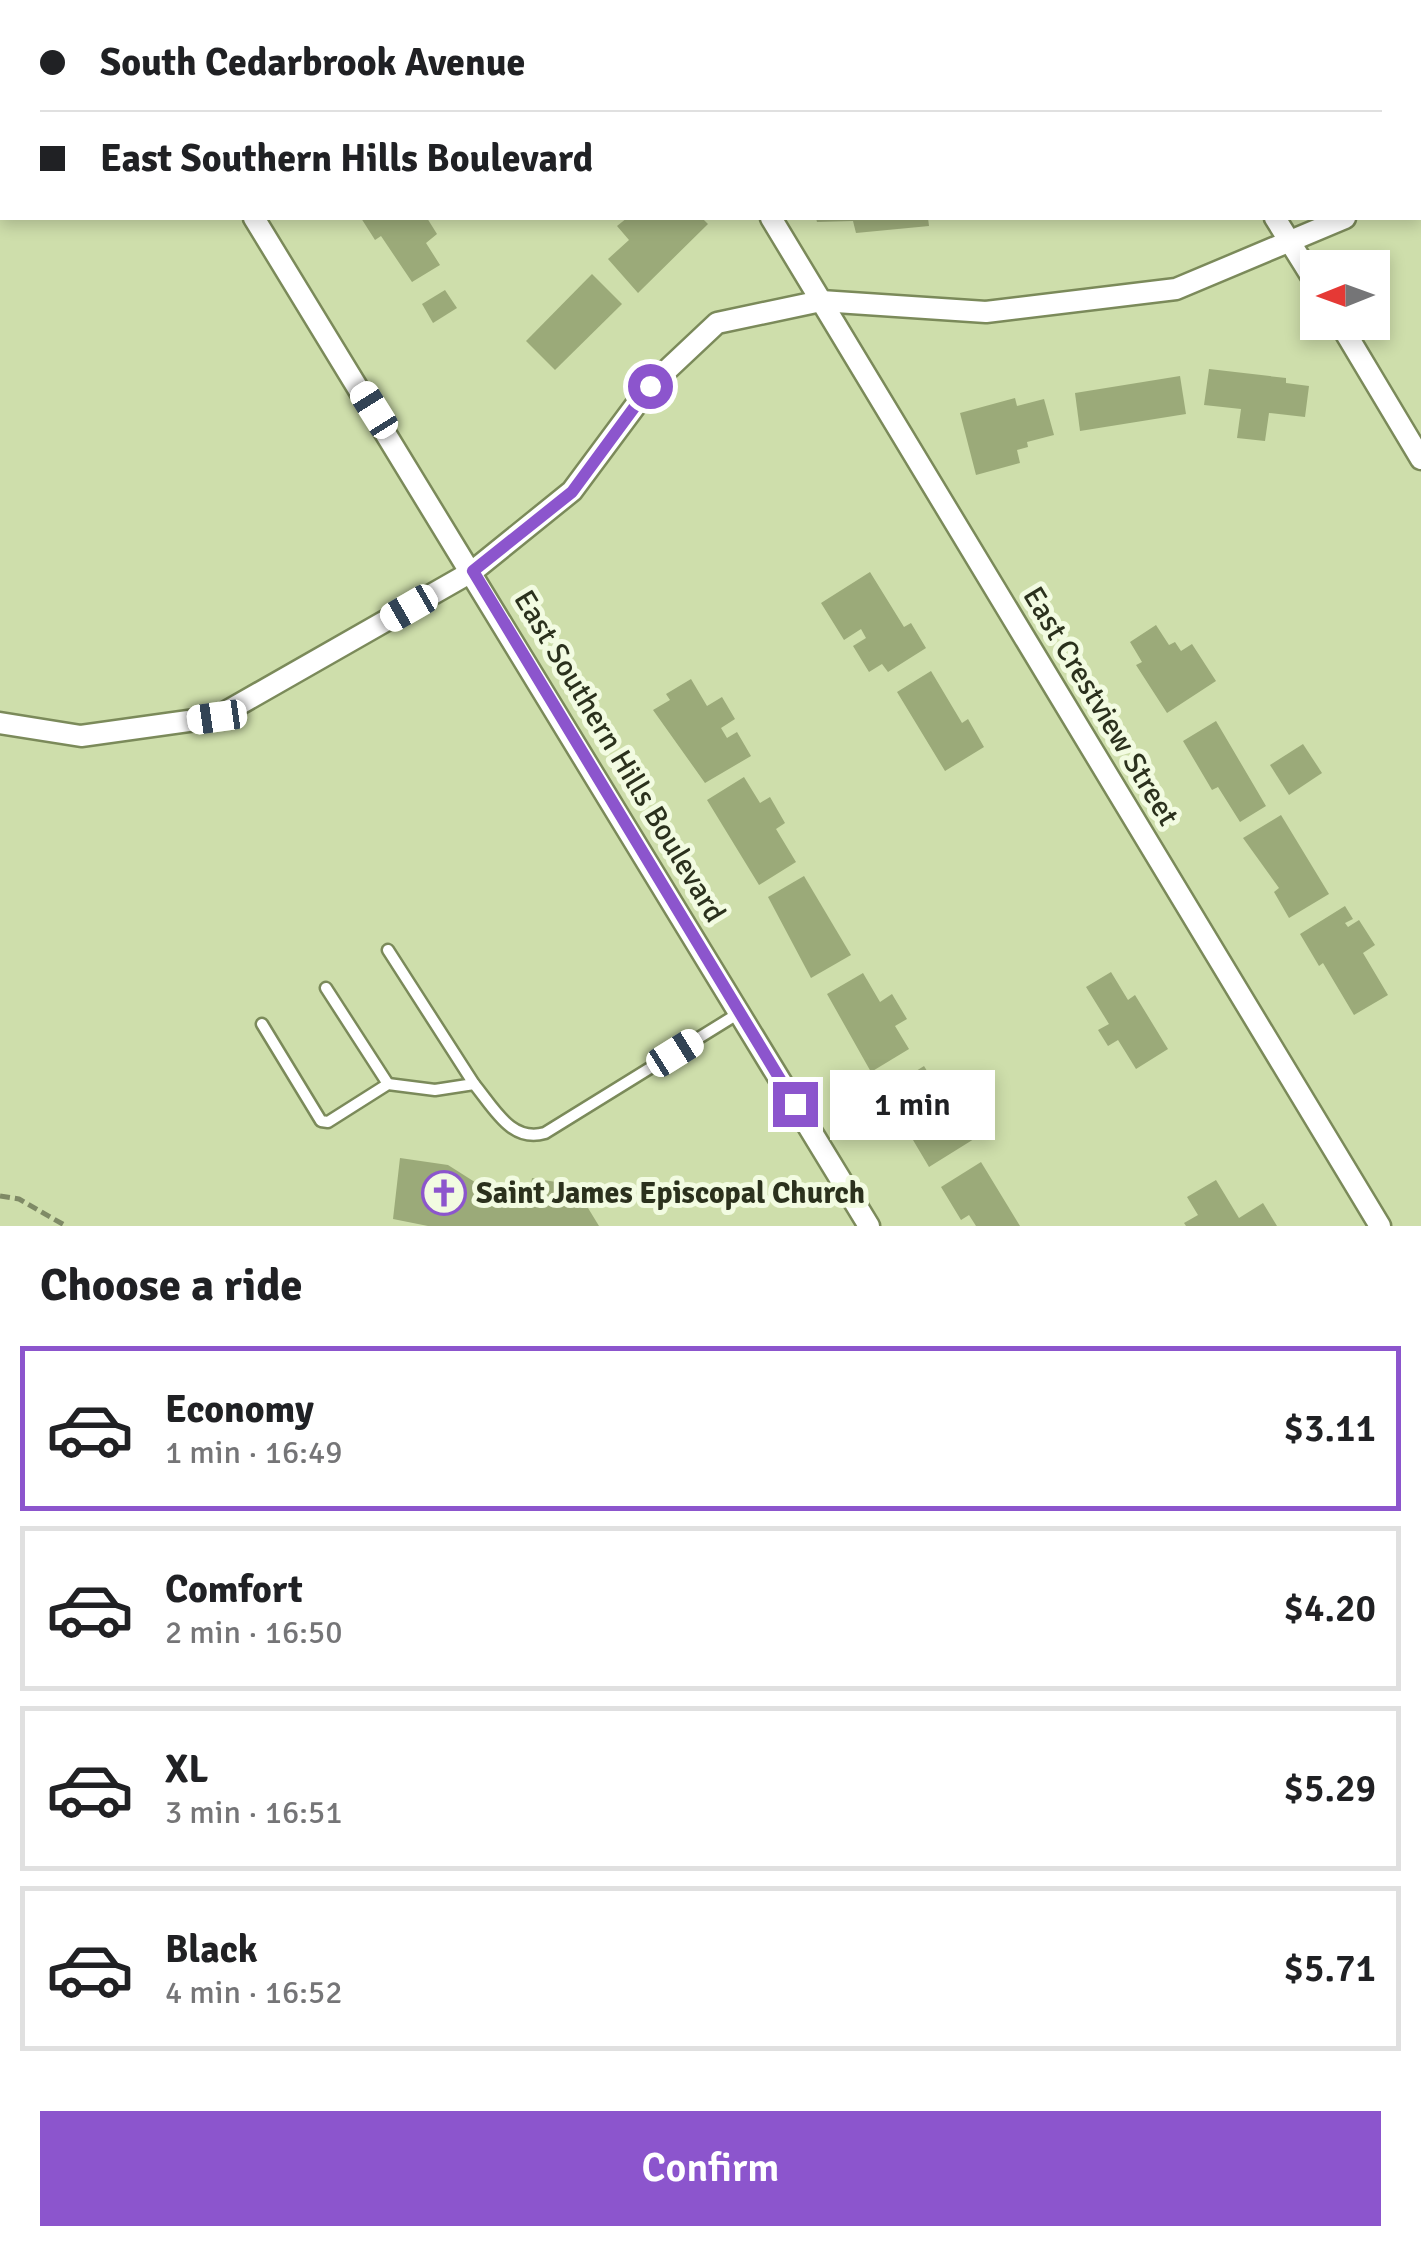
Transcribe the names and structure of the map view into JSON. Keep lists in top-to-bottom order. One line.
{"streets":{"street":["East Crestview Street","East Southern Hills Boulevard"]},"places":{"church":["Saint James Episcopal Church"]},"north":"left","page":{"banner":["South Cedarbrook Avenue","East Southern Hills Boulevard"],"bubble":"1 min","heading":"Choose a ride","list":[{"name":"Economy","note":"1 min · 16:49","value":"$3.11"},{"name":"Comfort","note":"2 min · 16:50","value":"$4.20"},{"name":"XL","note":"3 min · 16:51","value":"$5.29"},{"name":"Black","note":"4 min · 16:52","value":"$5.71"}],"buttons":"Confirm"}}
